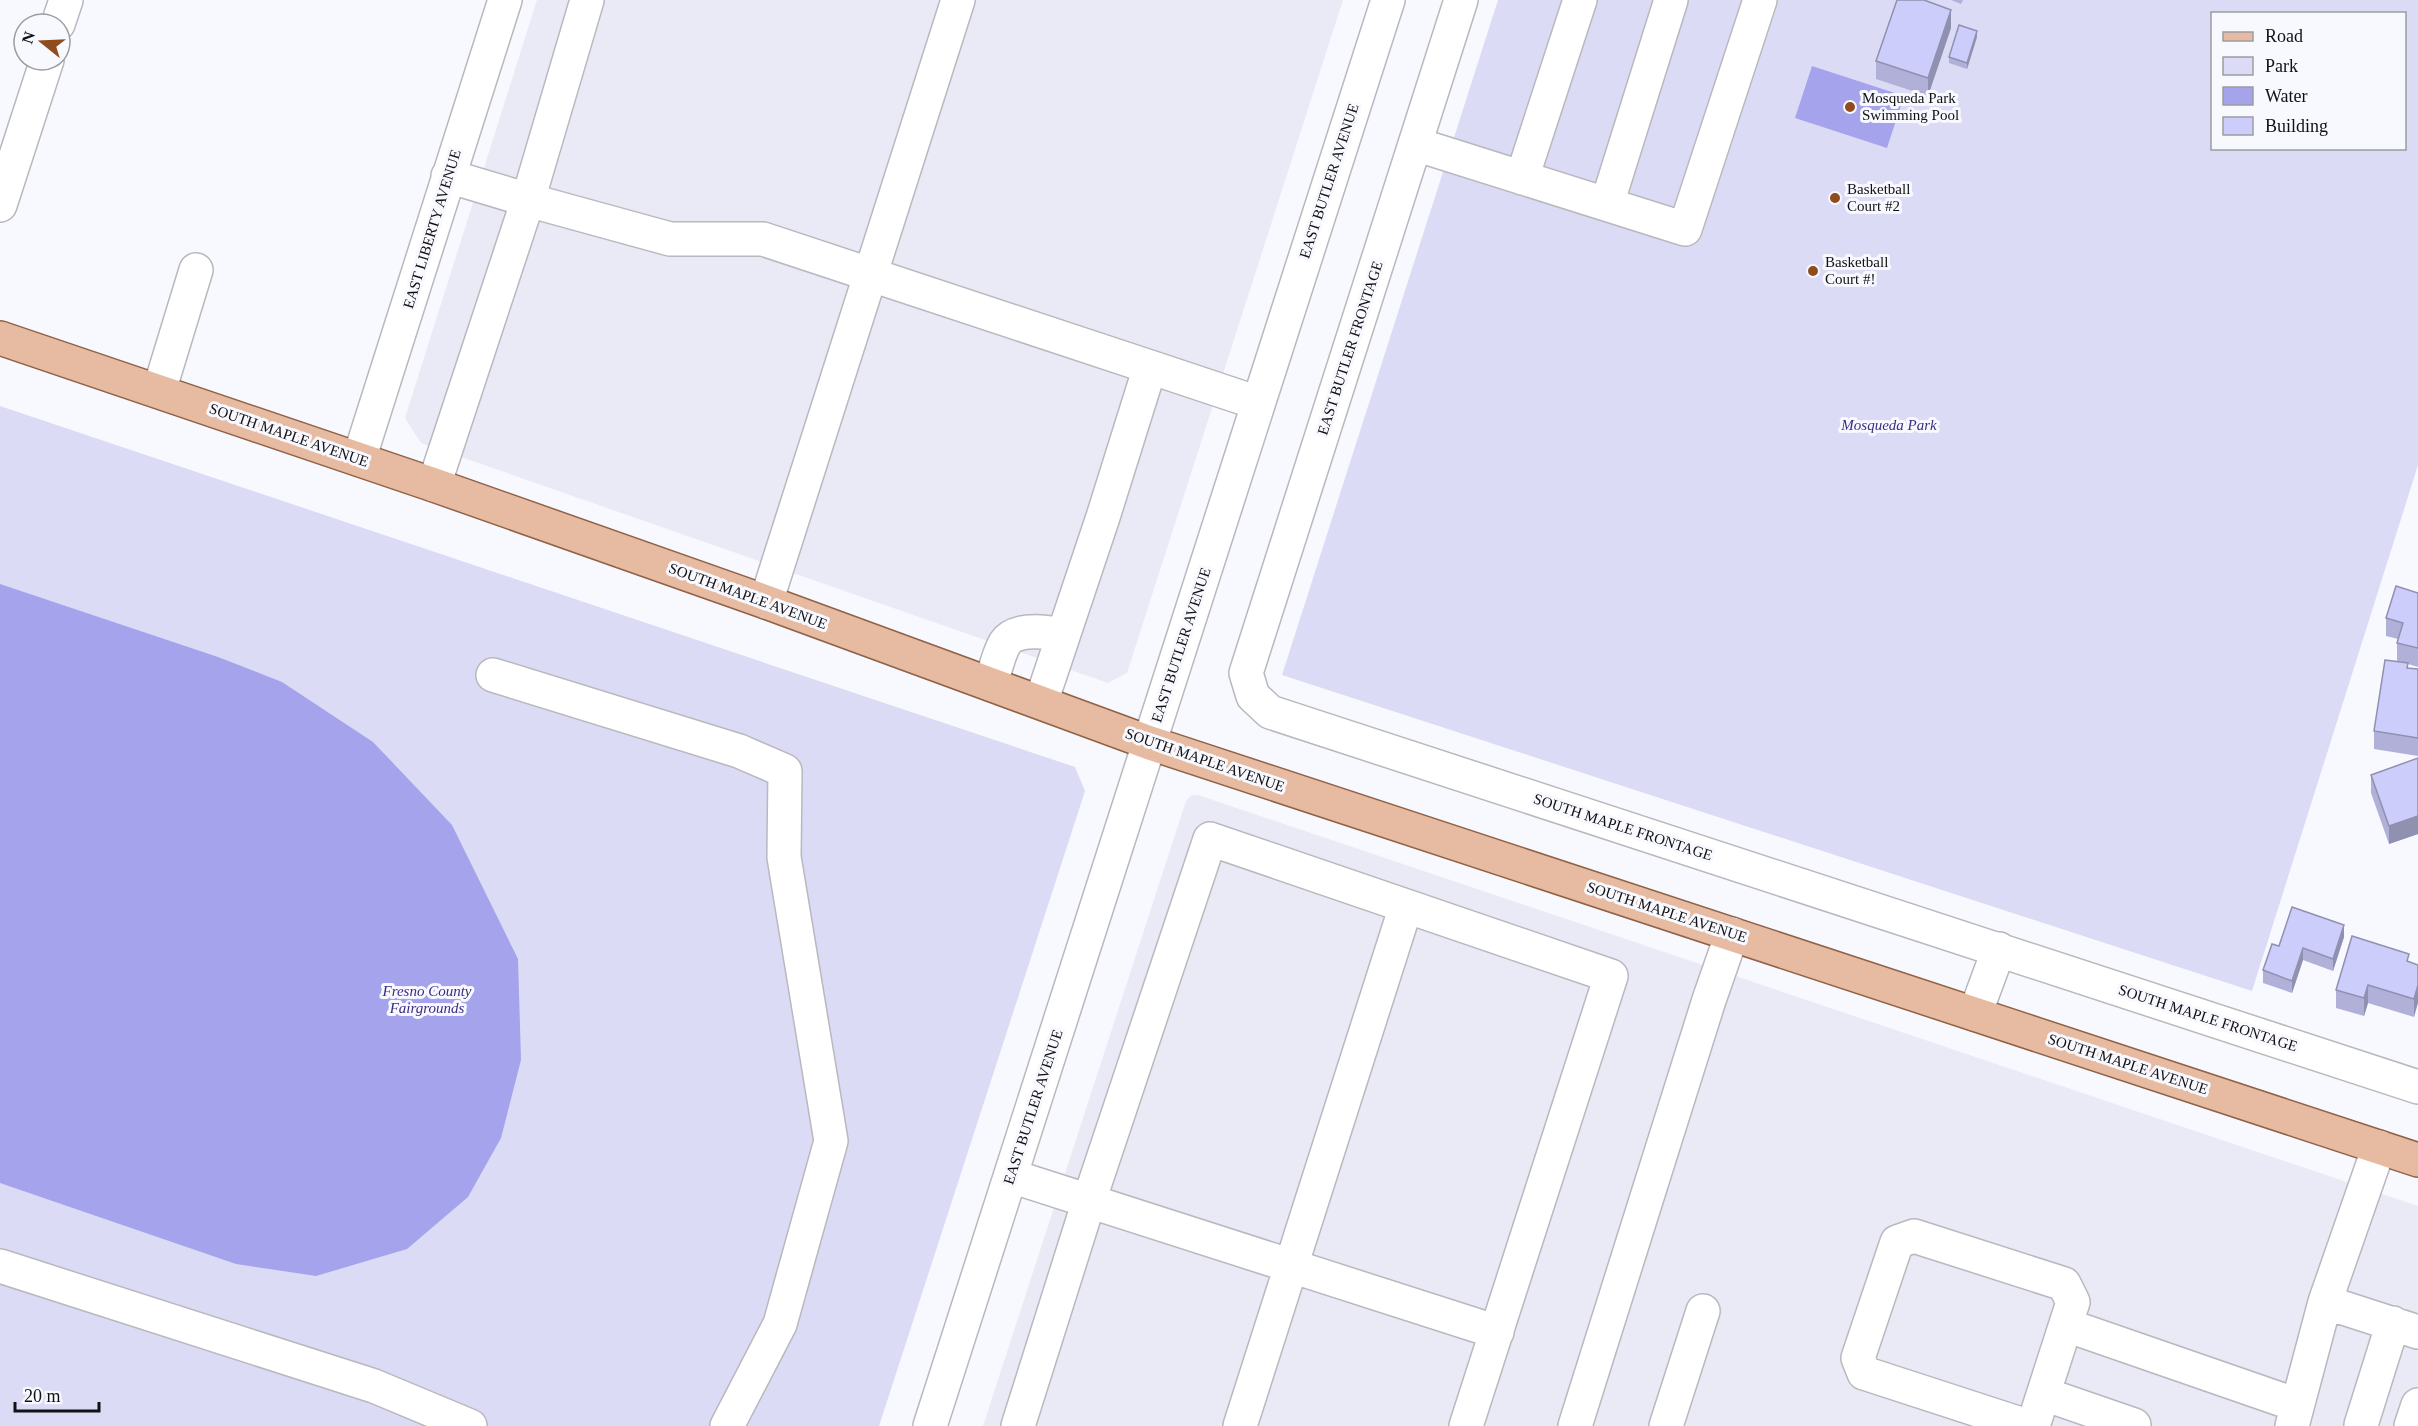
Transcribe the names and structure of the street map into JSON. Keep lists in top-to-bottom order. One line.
{"streets":{"main road":["SOUTH MAPLE AVENUE"],"street":["EAST BUTLER AVENUE","EAST LIBERTY AVENUE","EAST BUTLER FRONTAGE","SOUTH MAPLE FRONTAGE"]},"crossings":[["EAST BUTLER AVENUE","SOUTH MAPLE AVENUE"],["EAST LIBERTY AVENUE","SOUTH MAPLE AVENUE"],["EAST BUTLER FRONTAGE","SOUTH MAPLE FRONTAGE"]],"parks":["Mosqueda Park","Fresno County Fairgrounds"],"places":["Mosqueda Park Swimming Pool","Basketball Court #2","Basketball Court #!"],"legend":["Road","Park","Water","Building"],"scale_bar":"20 m","north":"left"}
